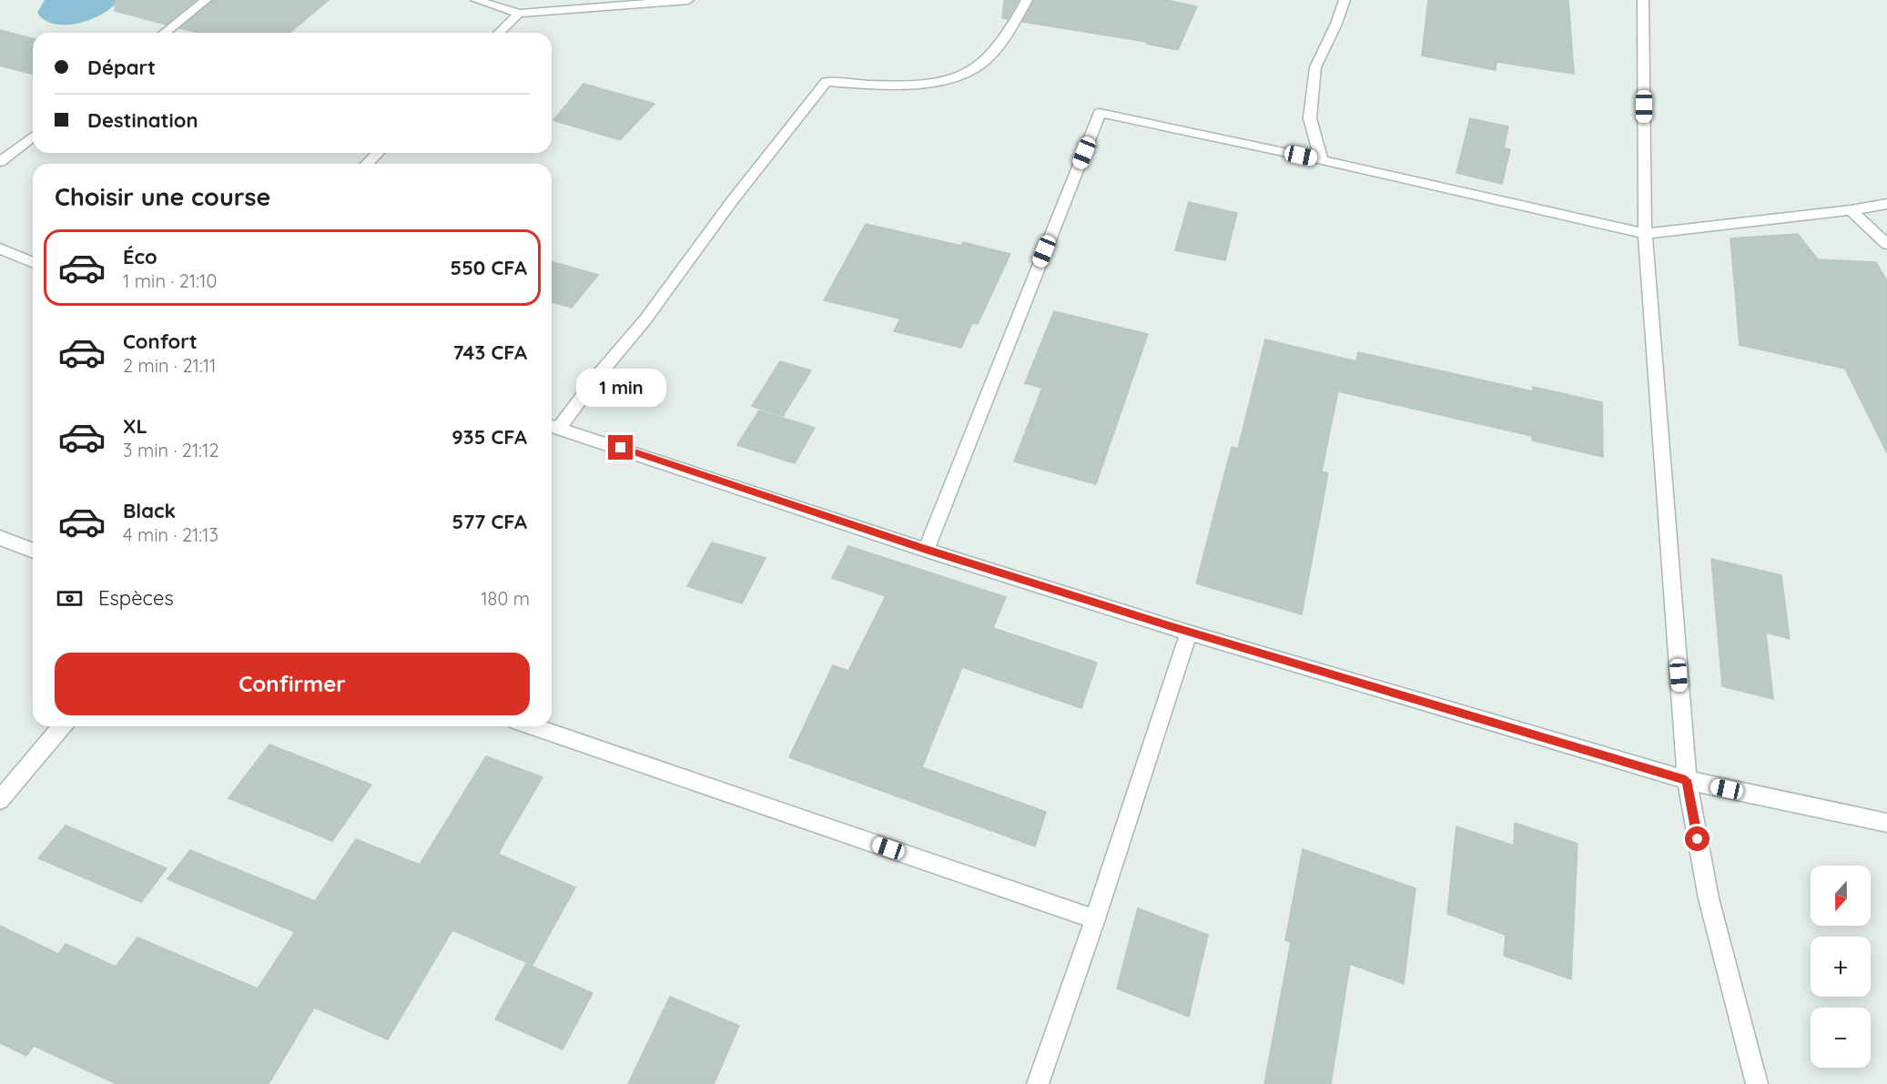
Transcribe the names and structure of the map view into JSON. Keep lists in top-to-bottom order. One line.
{"north":"bottom","page":{"banner":["Départ","Destination"],"heading":"Choisir une course","list":[{"name":"Éco","note":"1 min · 21:10","value":"550 CFA"},{"name":"Confort","note":"2 min · 21:11","value":"743 CFA"},{"name":"XL","note":"3 min · 21:12","value":"935 CFA"},{"name":"Black","note":"4 min · 21:13","value":"577 CFA"}],"bubble":"1 min","pay":["Espèces","180 m"],"buttons":"Confirmer","map_buttons":["+","−"]}}
